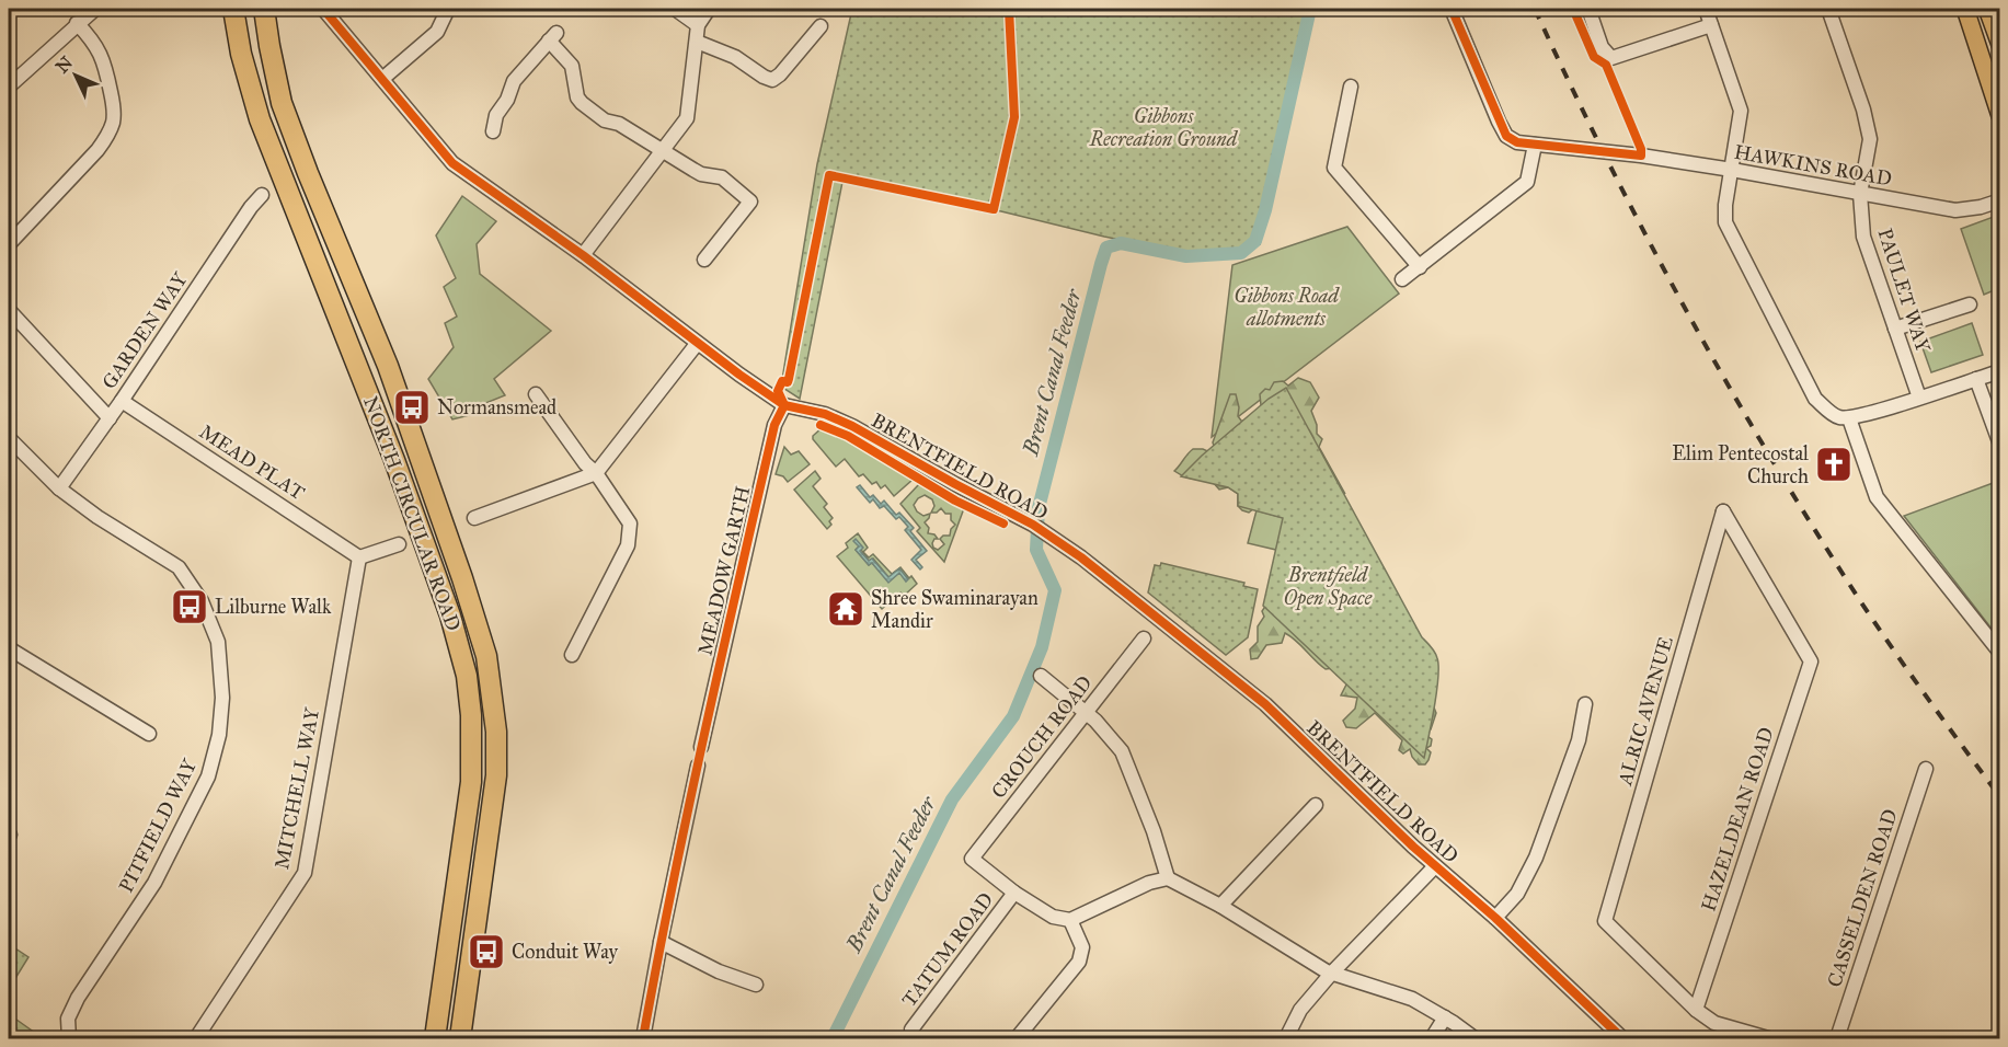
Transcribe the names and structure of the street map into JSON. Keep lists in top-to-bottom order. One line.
{"streets":{"highway":["NORTH CIRCULAR ROAD"],"street":["HAWKINS ROAD","PAULET WAY","GARDEN WAY","MEAD PLAT","BRENTFIELD ROAD","MEADOW GARTH","ALRIC AVENUE","CROUCH ROAD","MITCHELL WAY","HAZELDEAN ROAD","PITFIELD WAY","CASSELDEN ROAD","TATUM ROAD"]},"crossings":[["HAWKINS ROAD","PAULET WAY"],["GARDEN WAY","MEAD PLAT"],["GARDEN WAY","PITFIELD WAY"],["MEAD PLAT","MITCHELL WAY"],["BRENTFIELD ROAD","MEADOW GARTH"],["ALRIC AVENUE","HAZELDEAN ROAD"],["CROUCH ROAD","TATUM ROAD"]],"water":["Brent Canal Feeder"],"parks":["Gibbons Recreation Ground","Gibbons Road allotments","Brentfield Open Space"],"places":{"bus stop":["Normansmead","Lilburne Walk","Conduit Way"],"church":["Elim Pentecostal Church"],"temple":["Shree Swaminarayan Mandir"]},"north":"top left"}
